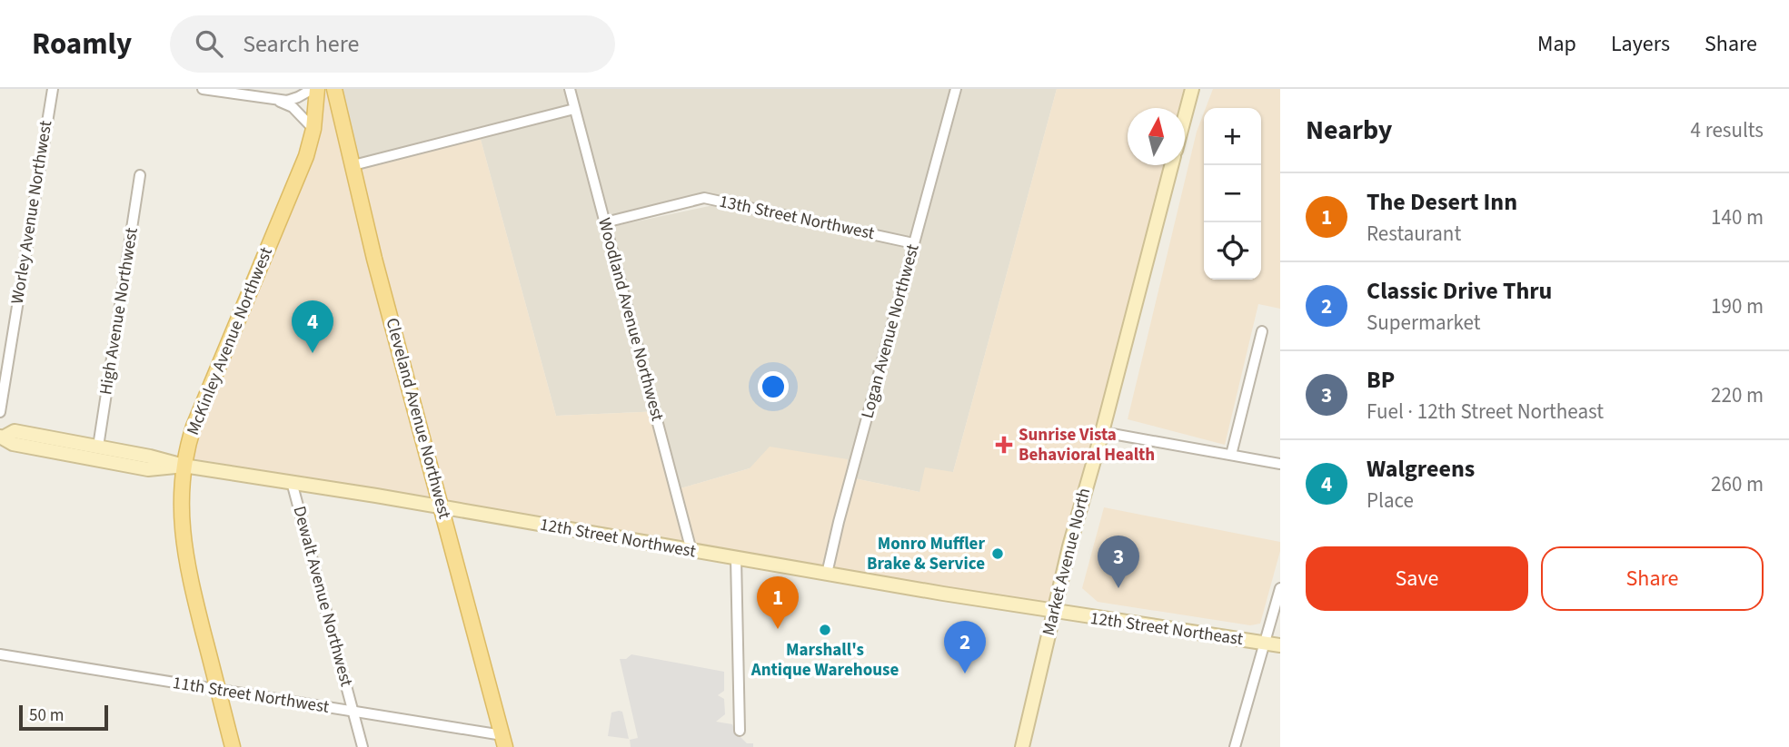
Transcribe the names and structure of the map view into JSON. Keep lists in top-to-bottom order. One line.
{"streets":{"main road":["McKinley Avenue Northwest","Cleveland Avenue Northwest","12th Street Northwest","Market Avenue North","12th Street Northeast"],"street":["Worley Avenue Northwest","13th Street Northwest","High Avenue Northwest","Woodland Avenue Northwest","Logan Avenue Northwest","Dewalt Avenue Northwest","11th Street Northwest"]},"crossings":[["13th Street Northwest","Woodland Avenue Northwest"],["13th Street Northwest","Logan Avenue Northwest"],["High Avenue Northwest","12th Street Northwest"],["Woodland Avenue Northwest","12th Street Northwest"],["Logan Avenue Northwest","12th Street Northwest"],["McKinley Avenue Northwest","12th Street Northwest"],["McKinley Avenue Northwest","11th Street Northwest"],["Cleveland Avenue Northwest","12th Street Northwest"],["Cleveland Avenue Northwest","11th Street Northwest"],["12th Street Northwest","Market Avenue North"],["12th Street Northwest","Dewalt Avenue Northwest"],["12th Street Northwest","12th Street Northeast"],["Market Avenue North","12th Street Northeast"],["Dewalt Avenue Northwest","11th Street Northwest"]],"places":{"health":["Sunrise Vista Behavioral Health"],"other":["Monro Muffler Brake & Service","Marshall's Antique Warehouse"]},"scale_bar":"50 m","north":"top","page":{"header":"Roamly","search":"Search here","nav":["Map","Layers","Share"],"heading":["Nearby","4 results"],"map_buttons":["+","−"],"list":[{"mark":"1","name":"The Desert Inn","note":"Restaurant","value":"140 m"},{"mark":"2","name":"Classic Drive Thru","note":"Supermarket","value":"190 m"},{"mark":"3","name":"BP","note":"Fuel · 12th Street Northeast","value":"220 m"},{"mark":"4","name":"Walgreens","note":"Place","value":"260 m"}],"pins":["4","3","1","2"],"buttons":["Save","Share"],"scale":"50 m"}}
